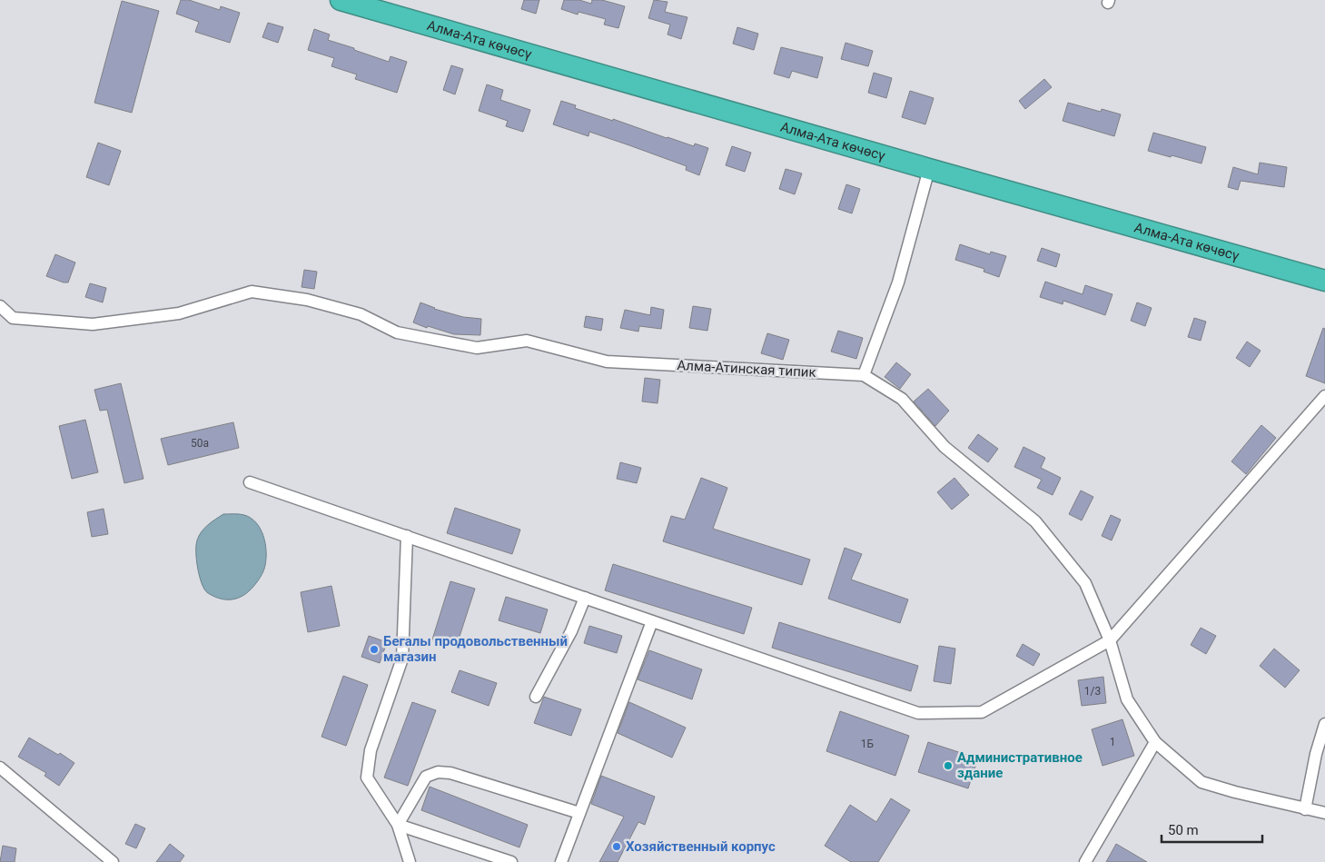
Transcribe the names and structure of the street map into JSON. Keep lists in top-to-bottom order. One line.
{"streets":{"highway":["Алма-Ата көчөсү"],"street":["Алма-Атинская типик"]},"places":["Бегалы продовольственный магазин","Административное здание","Хозяйственный корпус"],"house_numbers":["50а","1/3","1","1Б"],"scale_bar":"50 m"}
